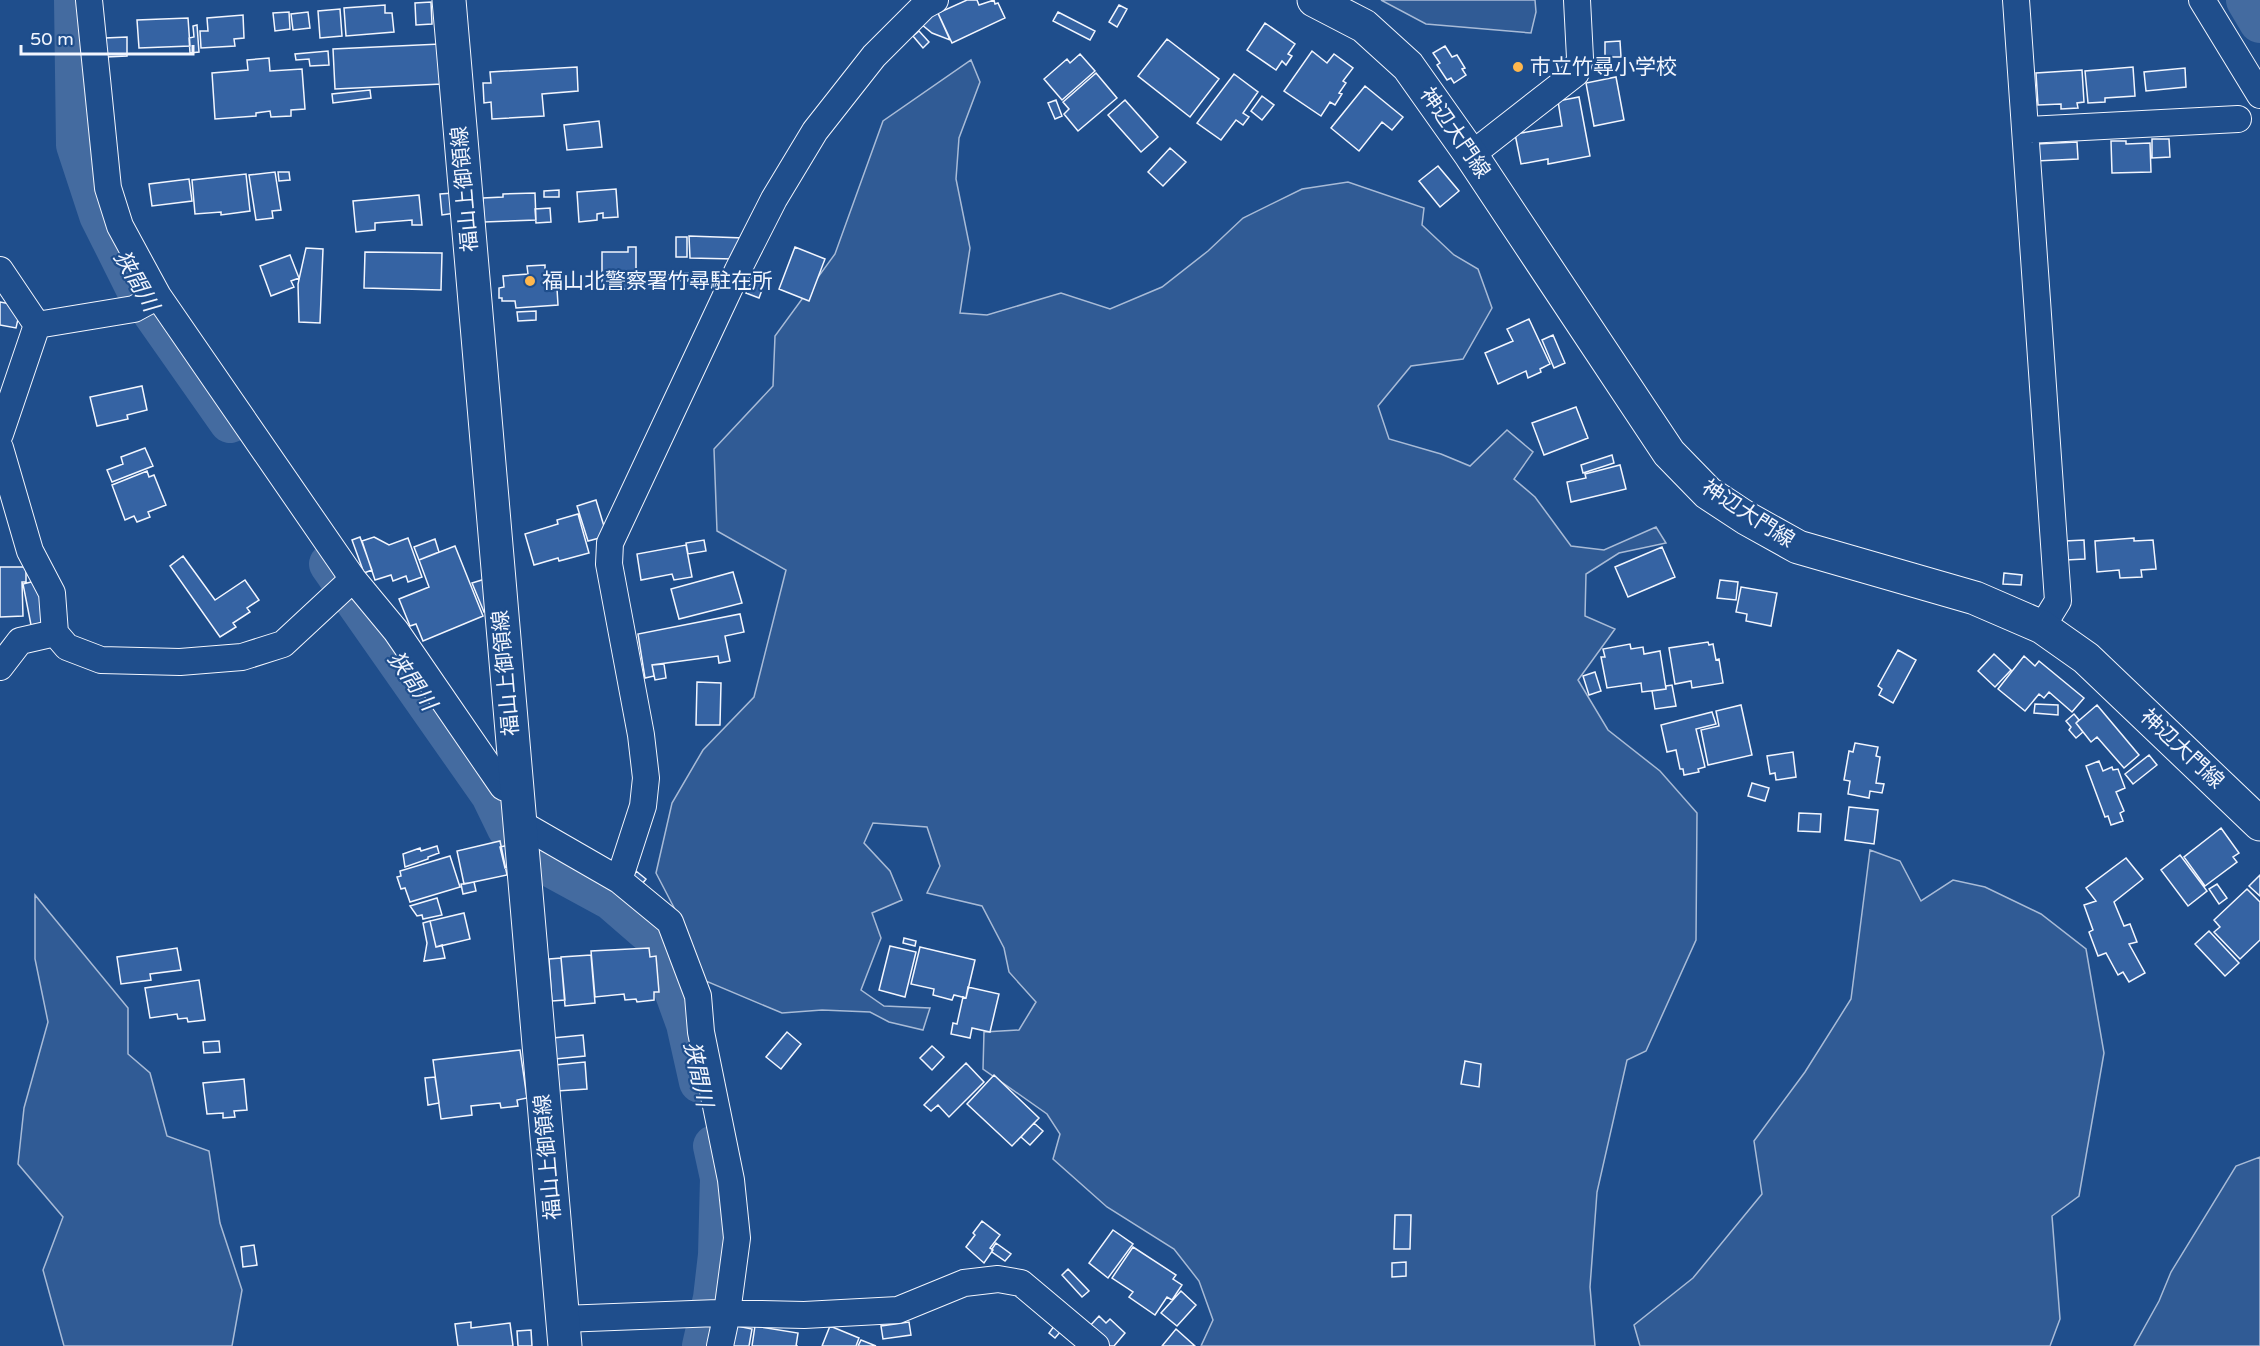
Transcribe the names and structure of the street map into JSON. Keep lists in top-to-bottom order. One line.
{"streets":{"main road":["神辺大門線","福山上御領線"]},"water":["狭間川"],"places":["市立竹尋小学校","福山北警察署竹尋駐在所"],"scale_bar":"50 m"}
